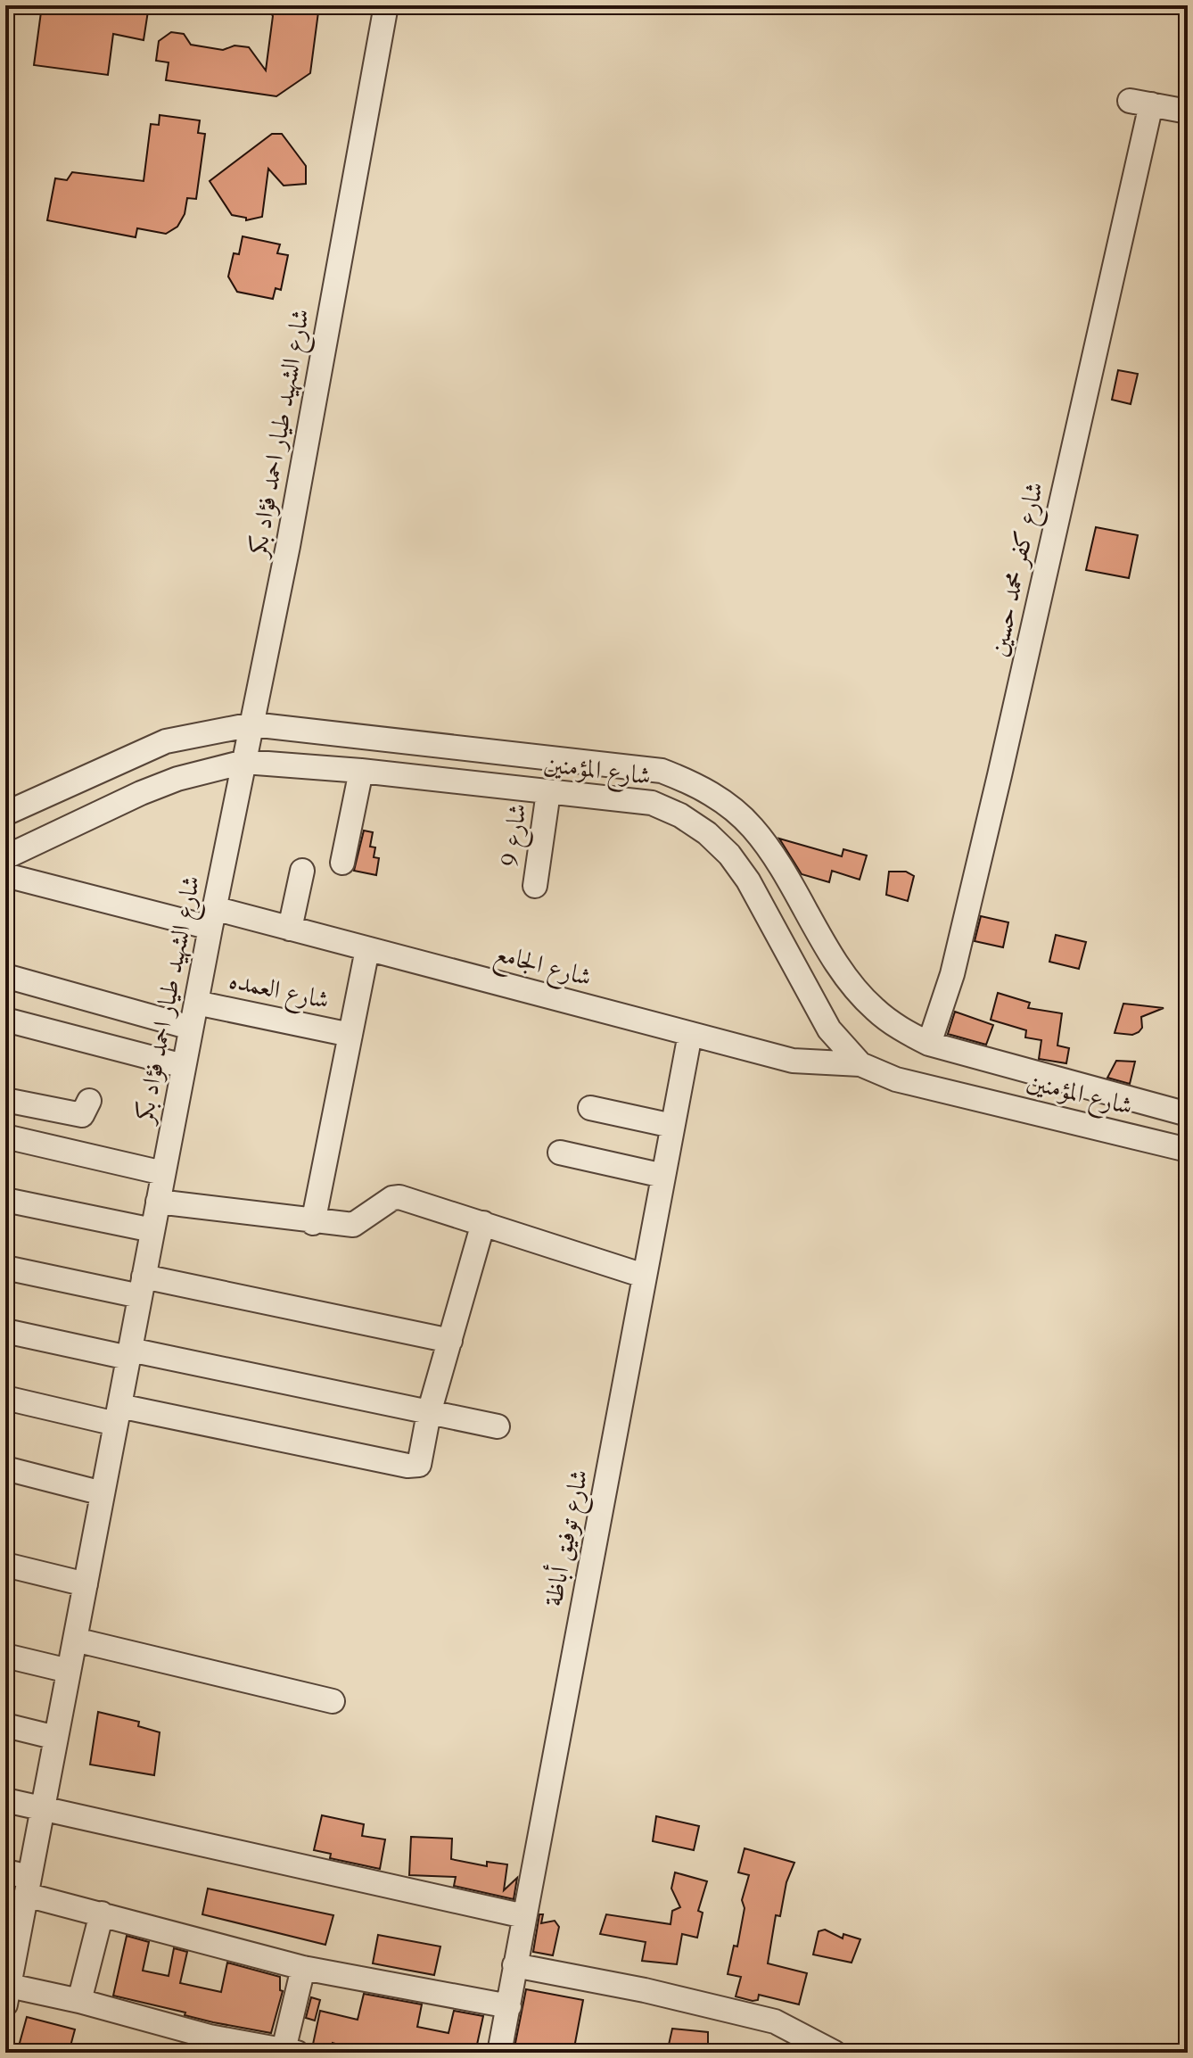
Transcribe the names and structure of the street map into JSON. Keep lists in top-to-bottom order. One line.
{"streets":{"street":["شارع الشهيد طيار احمد فؤاد بكر","شارع كفر محمد حسين","شارع المؤمنين","شارع 9","شارع الجامع","شارع العمده","شارع توفيق أباظة"]},"crossings":[["شارع الشهيد طيار احمد فؤاد بكر","شارع المؤمنين"],["شارع الشهيد طيار احمد فؤاد بكر","شارع الجامع"],["شارع الشهيد طيار احمد فؤاد بكر","شارع العمده"],["شارع كفر محمد حسين","شارع المؤمنين"],["شارع المؤمنين","شارع 9"],["شارع المؤمنين","شارع الجامع"],["شارع الجامع","شارع توفيق أباظة"]]}
